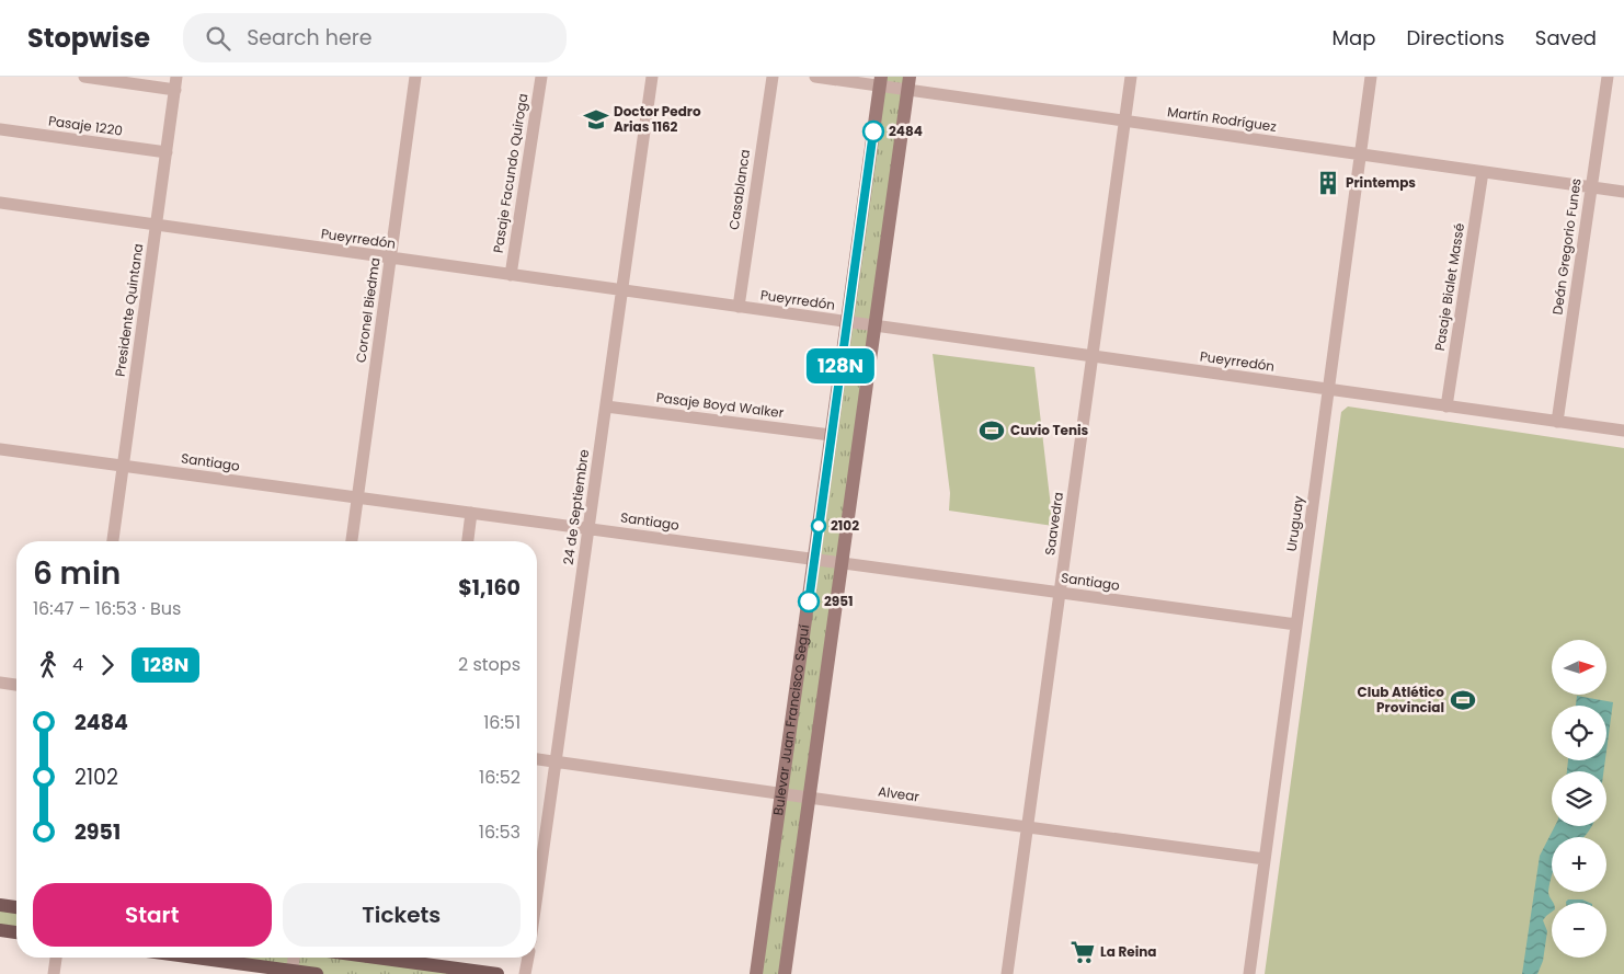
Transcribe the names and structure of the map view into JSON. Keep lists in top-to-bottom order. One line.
{"streets":{"main road":["Bulevar Juan Francisco Seguí"],"street":["Martín Rodríguez","Pasaje 1220","Pasaje Facundo Quiroga","Casablanca","Pueyrredón","Deán Gregorio Funes","Pasaje Bialet Massé","Presidente Quintana","Coronel Biedma","Pasaje Boyd Walker","Santiago","24 de Septiembre","Saavedra","Uruguay","Alvear"]},"crossings":[["Martín Rodríguez","Deán Gregorio Funes"],["Martín Rodríguez","Pasaje Bialet Massé"],["Martín Rodríguez","Saavedra"],["Martín Rodríguez","Uruguay"],["Martín Rodríguez","Bulevar Juan Francisco Seguí"],["Pasaje 1220","Presidente Quintana"],["Pasaje Facundo Quiroga","Pueyrredón"],["Casablanca","Pueyrredón"],["Pueyrredón","Deán Gregorio Funes"],["Pueyrredón","Pasaje Bialet Massé"],["Pueyrredón","Presidente Quintana"],["Pueyrredón","Coronel Biedma"],["Pueyrredón","24 de Septiembre"],["Pueyrredón","Saavedra"],["Pueyrredón","Uruguay"],["Pueyrredón","Bulevar Juan Francisco Seguí"],["Presidente Quintana","Santiago"],["Coronel Biedma","Santiago"],["Pasaje Boyd Walker","24 de Septiembre"],["Pasaje Boyd Walker","Bulevar Juan Francisco Seguí"],["Santiago","24 de Septiembre"],["Santiago","Saavedra"],["Santiago","Uruguay"],["Santiago","Bulevar Juan Francisco Seguí"],["24 de Septiembre","Alvear"],["Saavedra","Alvear"],["Uruguay","Alvear"],["Bulevar Juan Francisco Seguí","Alvear"]],"places":{"school or university":["Doctor Pedro Arias 1162"],"other":["2484","2102","2951"],"building":["Printemps"],"sports":["Cuvio Tenis","Club Atlético Provincial"],"supermarket":["La Reina"]},"lines":["bus line 128N"],"north":"right","page":{"header":"Stopwise","search":"Search here","nav":["Map","Directions","Saved"],"on_map":"128N","heading":["6 min","16:47 – 16:53 · Bus","$1,160"],"legs":["4","128N","2 stops"],"map_buttons":["+","−"],"list":[{"name":"2484","value":"16:51"},{"name":"2102","value":"16:52"},{"name":"2951","value":"16:53"}],"buttons":["Start","Tickets"]}}
